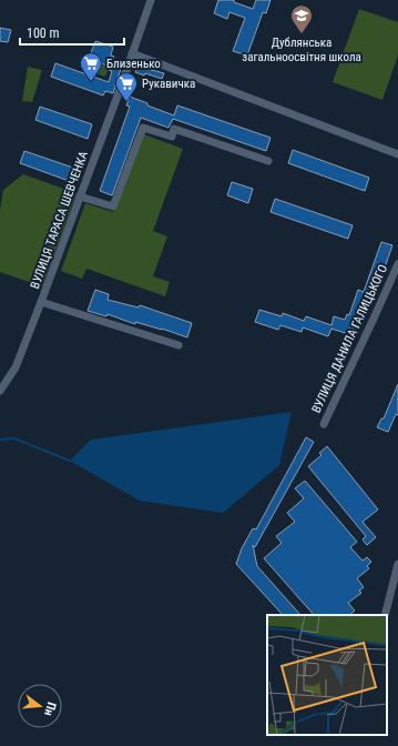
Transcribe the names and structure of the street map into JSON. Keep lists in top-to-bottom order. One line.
{"streets":{"street":["ВУЛИЦЯ ТАРАСА ШЕВЧЕНКА","ВУЛИЦЯ ДАНИЛА ГАЛИЦЬКОГО"]},"places":{"school or university":["Дублянська загальноосвітня школа"],"supermarket":["Близенько","Рукавичка"]},"scale_bar":"100 m","north":"right"}
